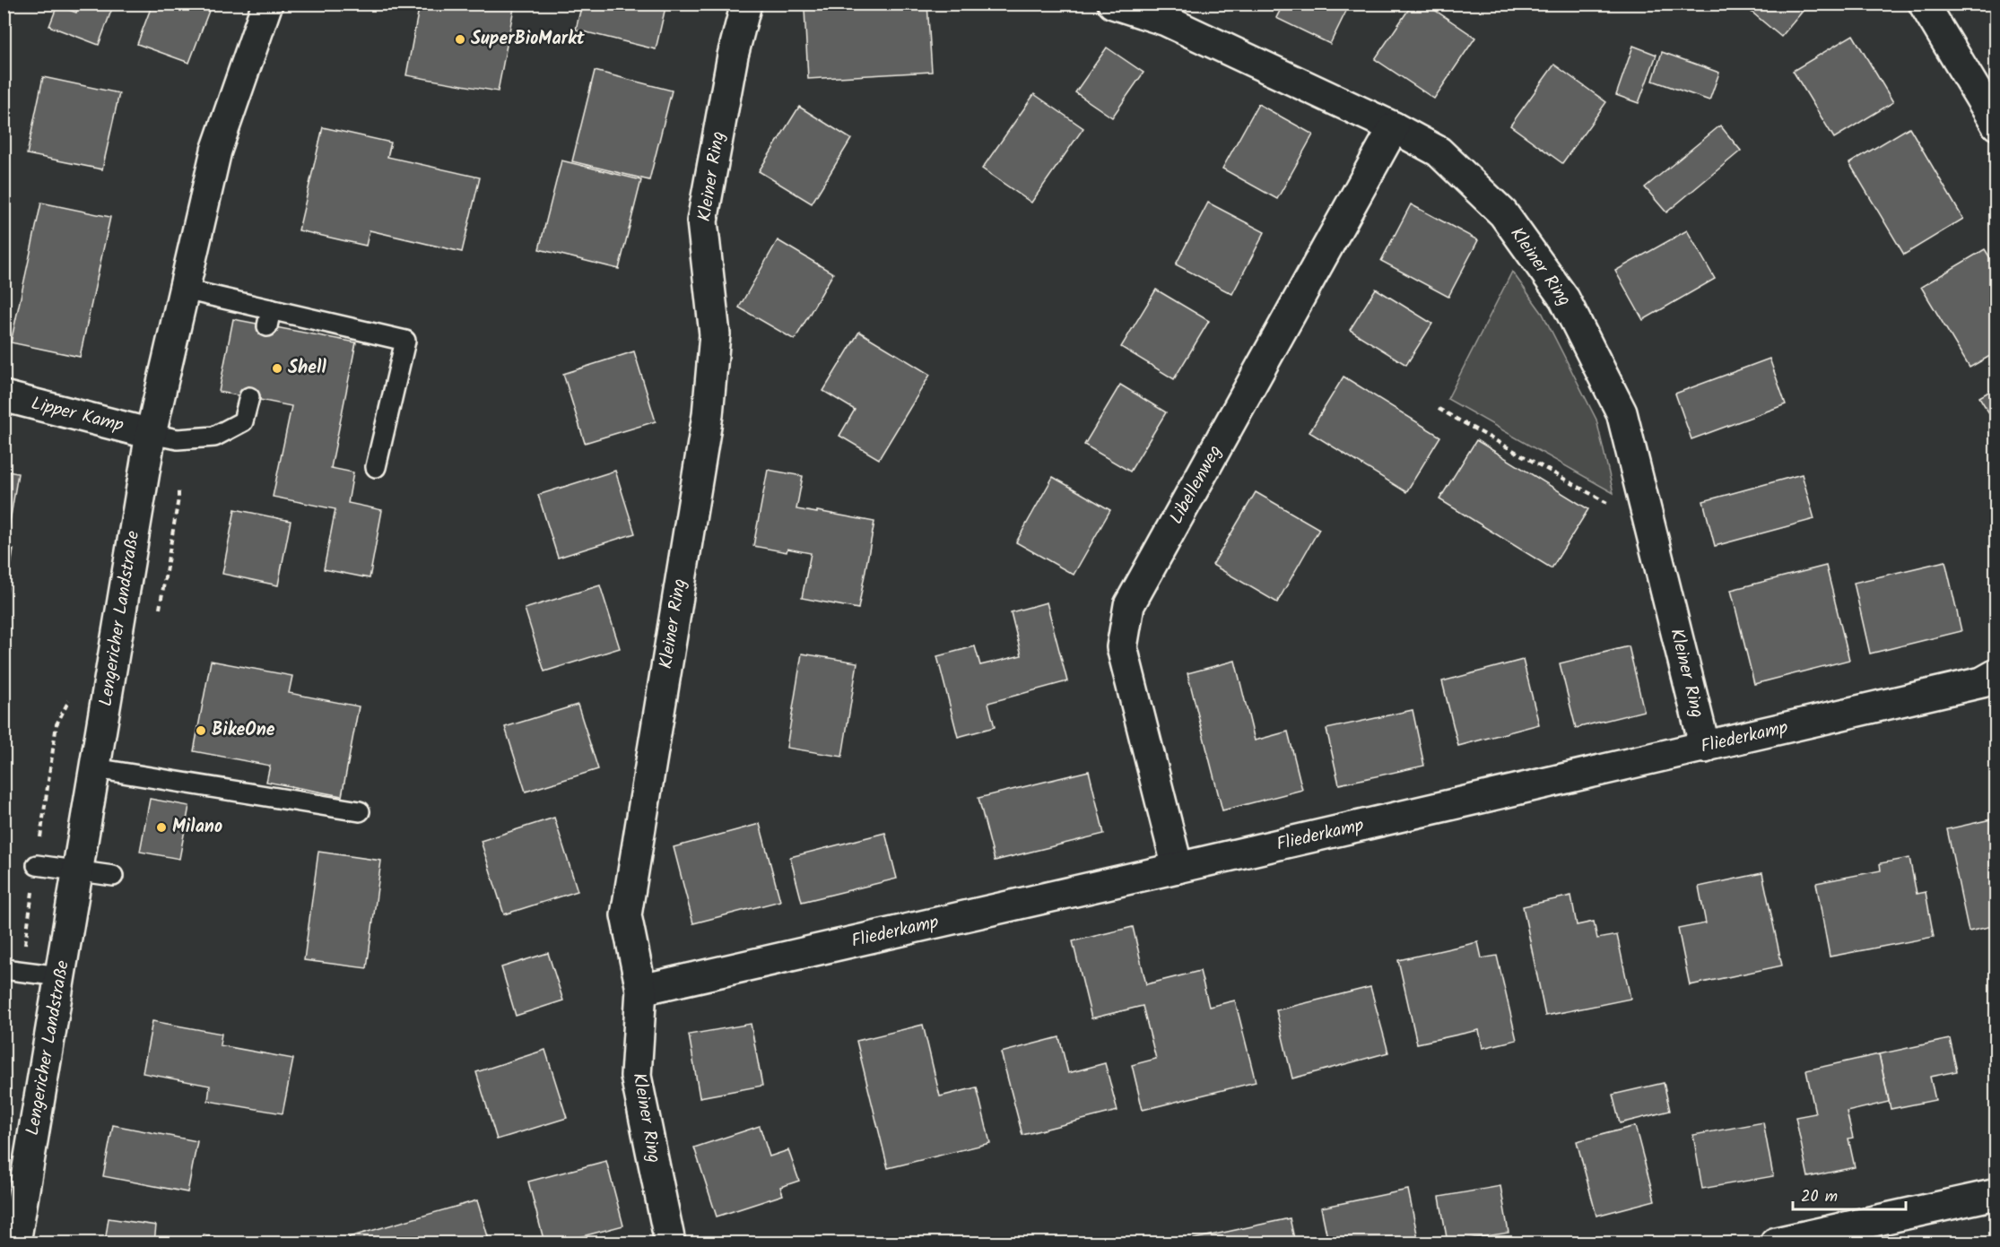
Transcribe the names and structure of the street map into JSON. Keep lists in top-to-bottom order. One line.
{"streets":{"street":["Kleiner Ring","Lipper Kamp","Libellenweg","Lengericher Landstraße","Fliederkamp"]},"crossings":[["Kleiner Ring","Libellenweg"],["Kleiner Ring","Fliederkamp"],["Lipper Kamp","Lengericher Landstraße"],["Libellenweg","Fliederkamp"]],"places":["SuperBioMarkt","Shell","BikeOne","Milano"],"scale_bar":"20 m"}
